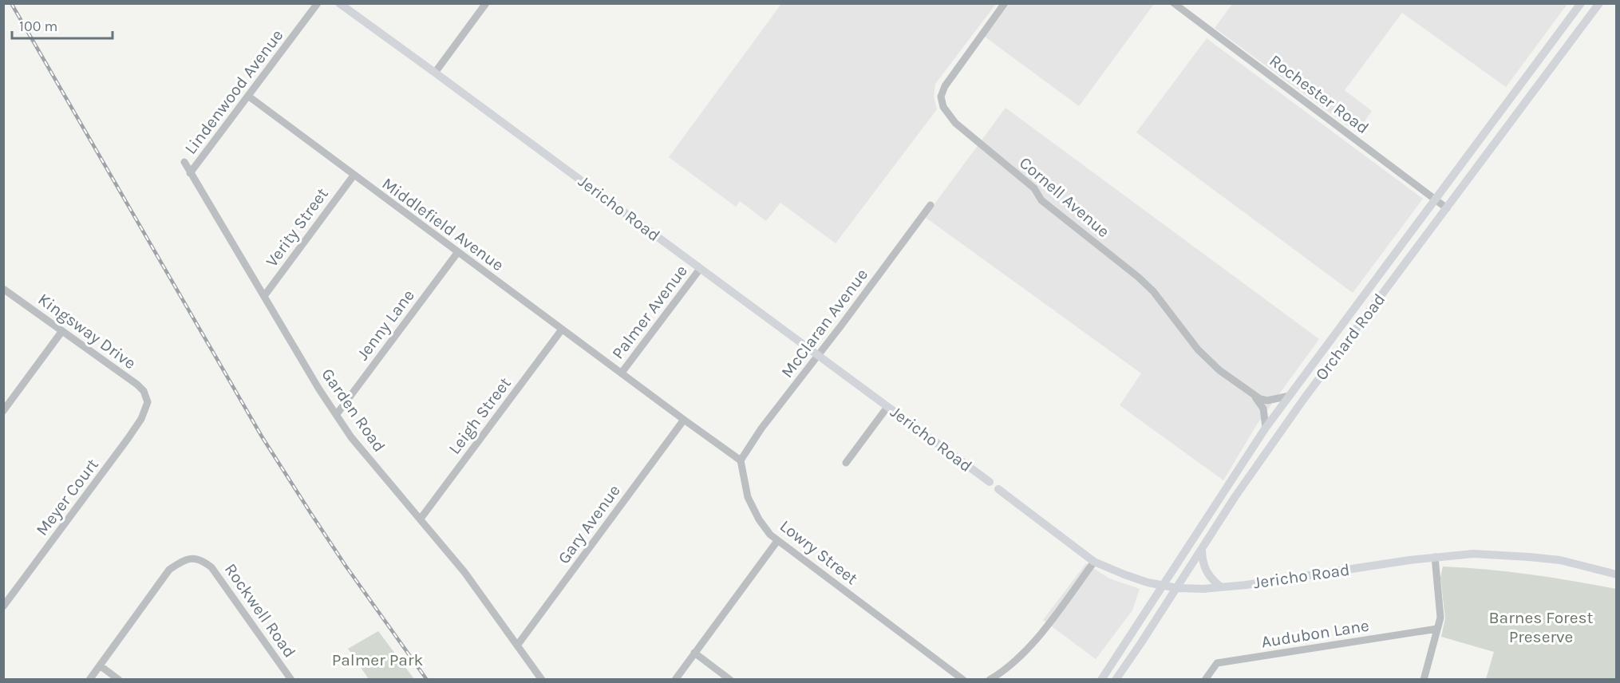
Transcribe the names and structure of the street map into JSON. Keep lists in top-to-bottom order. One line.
{"streets":{"main road":["Jericho Road","Orchard Road"],"street":["Lindenwood Avenue","Rochester Road","Cornell Avenue","Middlefield Avenue","Verity Street","Palmer Avenue","McClaran Avenue","Jenny Lane","Kingsway Drive","Garden Road","Leigh Street","Meyer Court","Gary Avenue","Lowry Street","Rockwell Road","Audubon Lane"]},"crossings":[["Lindenwood Avenue","Middlefield Avenue"],["Lindenwood Avenue","Garden Road"],["Rochester Road","Orchard Road"],["Cornell Avenue","Orchard Road"],["Jericho Road","Palmer Avenue"],["Jericho Road","McClaran Avenue"],["Jericho Road","Orchard Road"],["Middlefield Avenue","Verity Street"],["Middlefield Avenue","Palmer Avenue"],["Middlefield Avenue","Jenny Lane"],["Middlefield Avenue","Leigh Street"],["Verity Street","Garden Road"],["McClaran Avenue","Lowry Street"],["Jenny Lane","Garden Road"],["Kingsway Drive","Meyer Court"],["Garden Road","Leigh Street"],["Garden Road","Gary Avenue"]],"parks":["Barnes Forest Preserve","Palmer Park"],"scale_bar":"100 m"}
